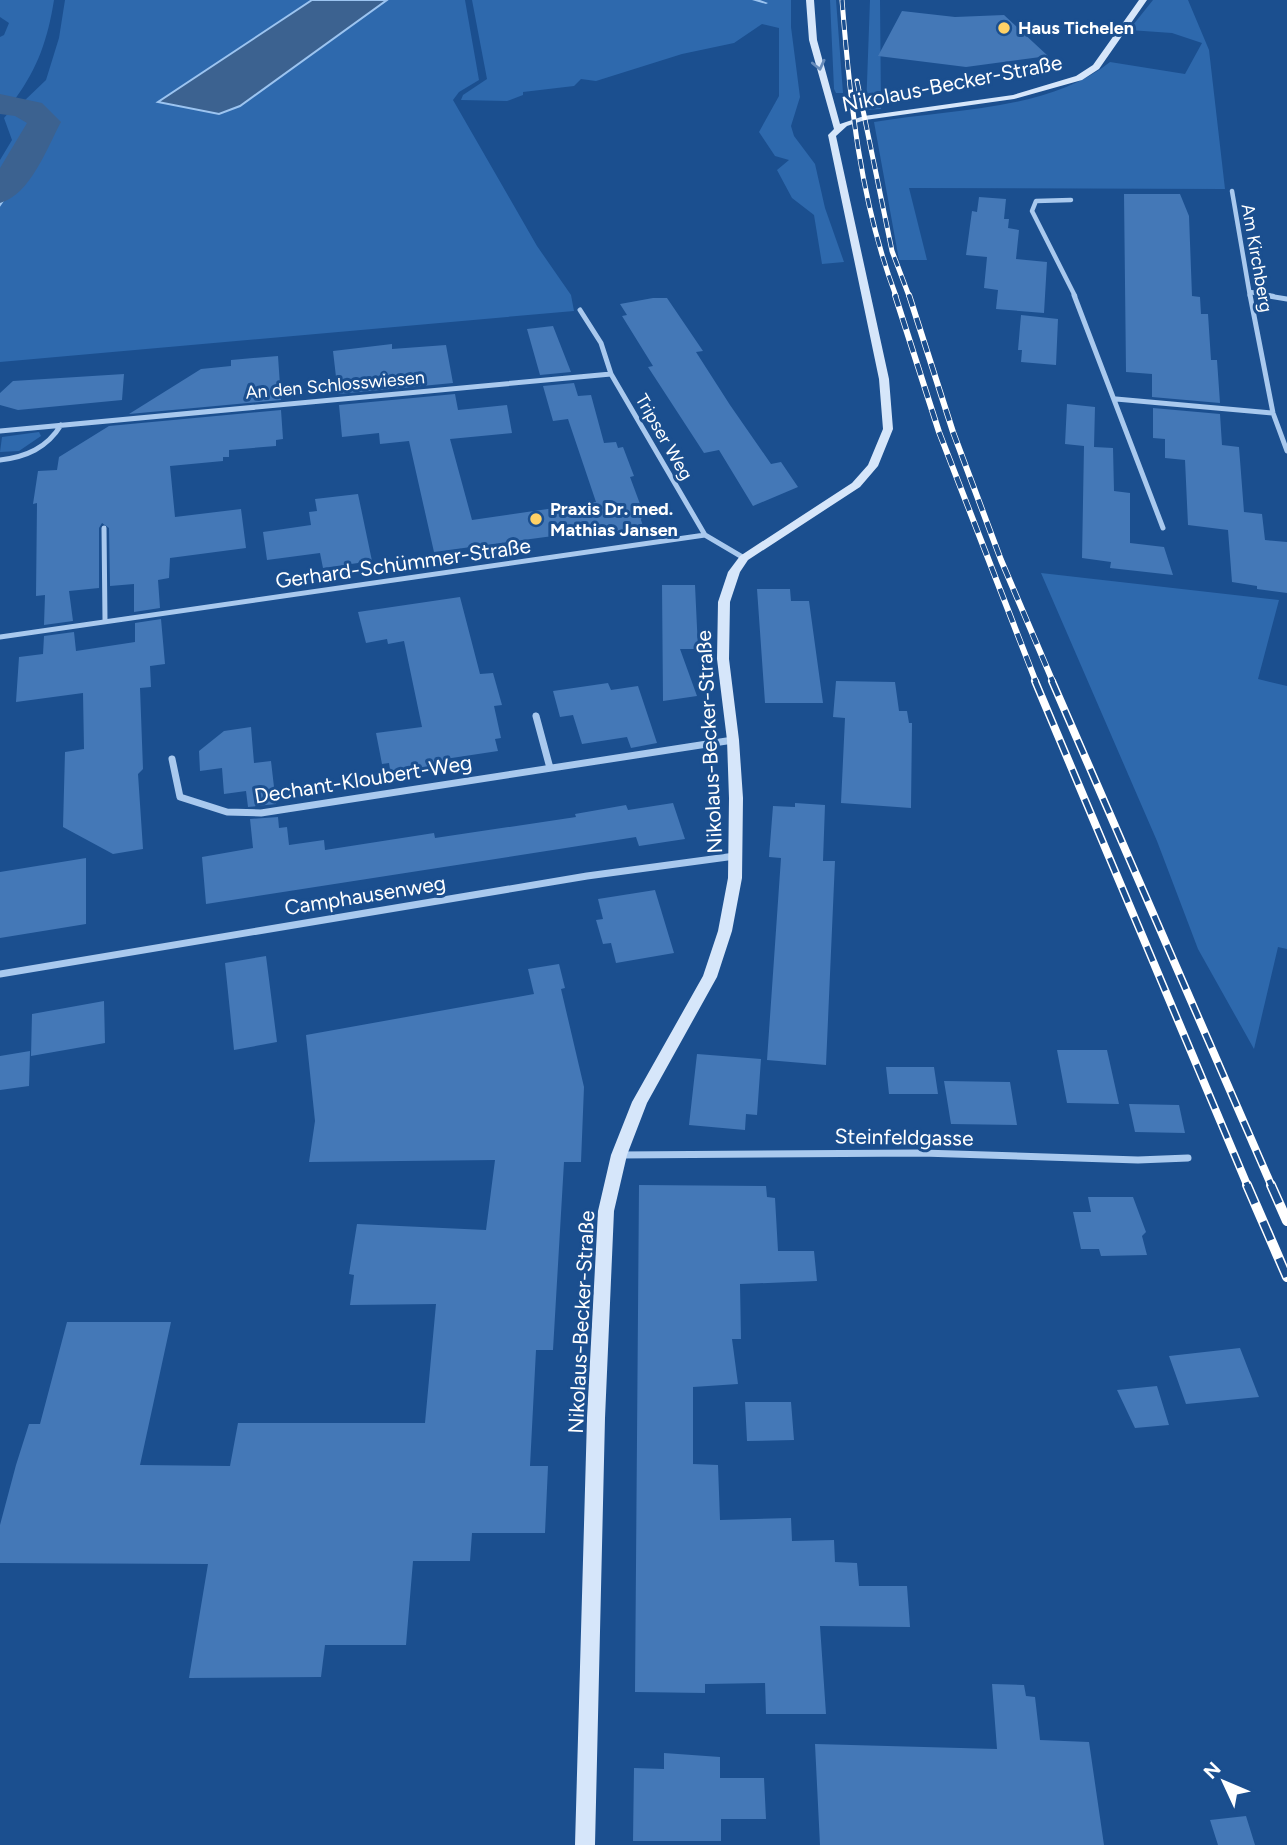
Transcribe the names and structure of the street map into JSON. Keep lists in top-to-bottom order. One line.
{"streets":{"main road":["Nikolaus-Becker-Straße"],"street":["Am Kirchberg","An den Schlosswiesen","Tripser Weg","Gerhard-Schümmer-Straße","Dechant-Kloubert-Weg","Camphausenweg","Steinfeldgasse"]},"crossings":[["Nikolaus-Becker-Straße","Tripser Weg"],["Nikolaus-Becker-Straße","Dechant-Kloubert-Weg"],["Nikolaus-Becker-Straße","Camphausenweg"],["Nikolaus-Becker-Straße","Steinfeldgasse"],["An den Schlosswiesen","Tripser Weg"],["Tripser Weg","Gerhard-Schümmer-Straße"]],"places":["Haus Tichelen","Praxis Dr. med. Mathias Jansen"],"north":"top left"}
